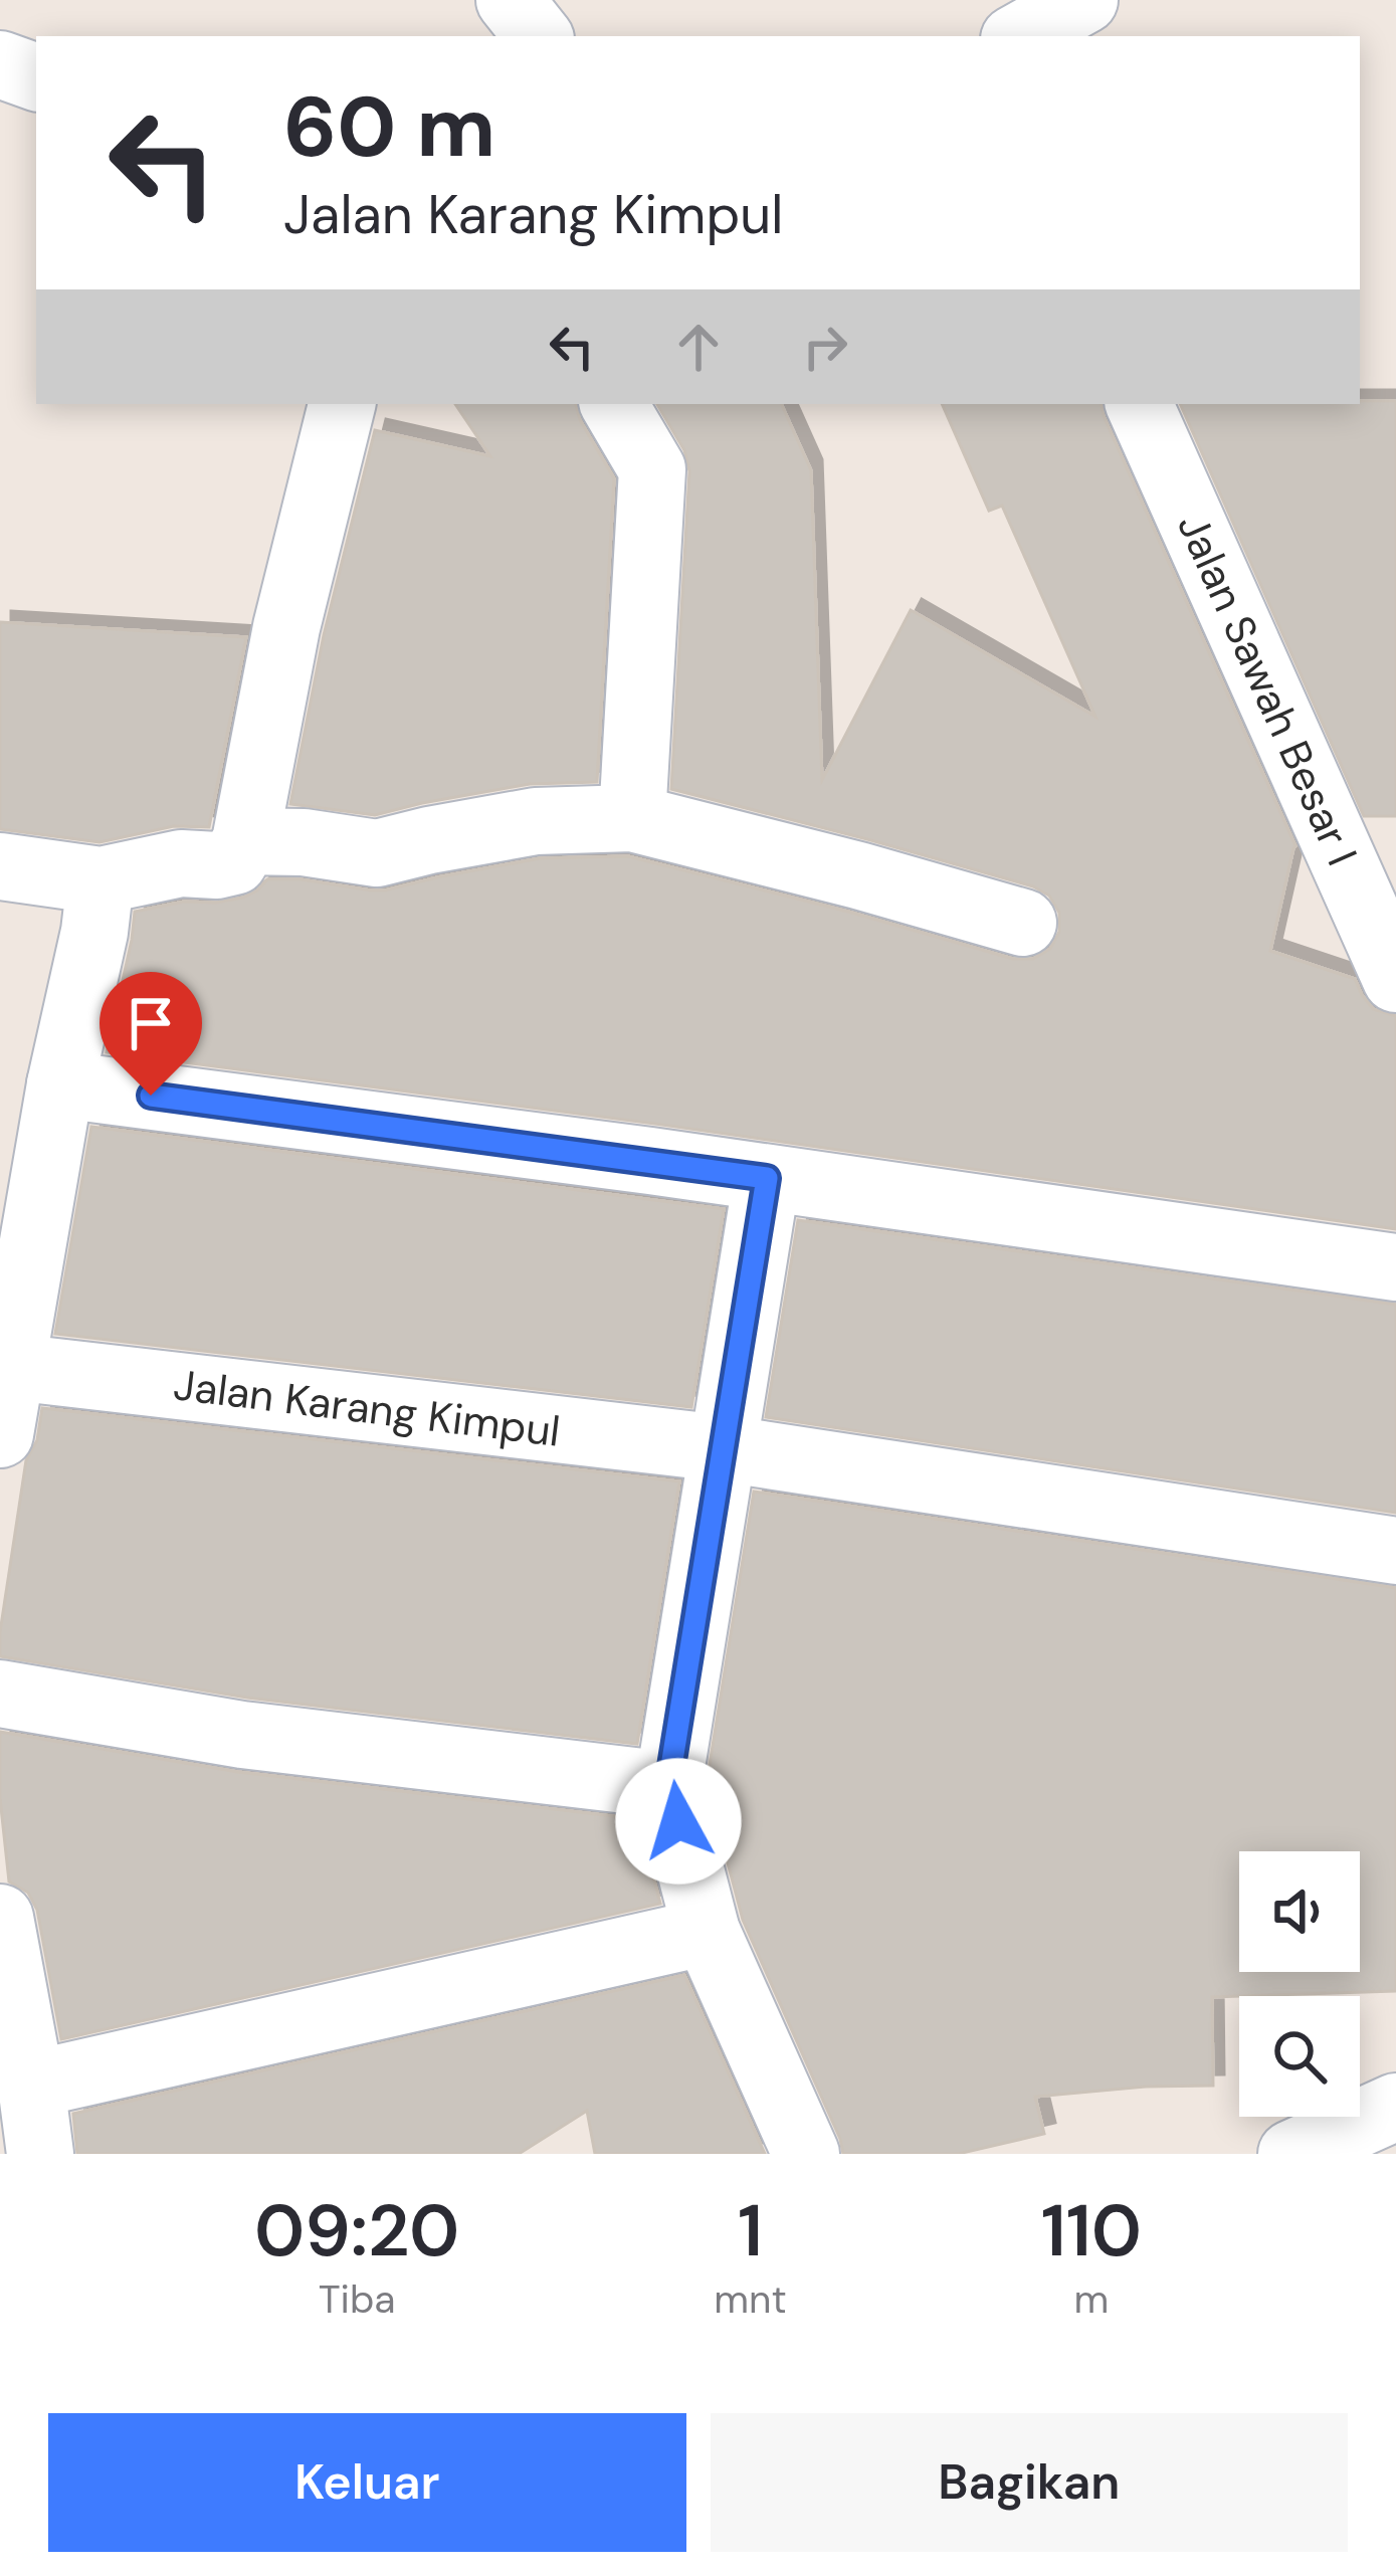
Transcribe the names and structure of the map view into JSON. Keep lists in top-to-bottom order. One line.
{"streets":{"street":["Jalan Sawah Besar I","Jalan Karang Kimpul"]},"page":{"turn":["60 m","Jalan Karang Kimpul"],"eta":["09:20","Tiba","1","mnt","110","m"],"buttons":["Keluar","Bagikan"]}}
